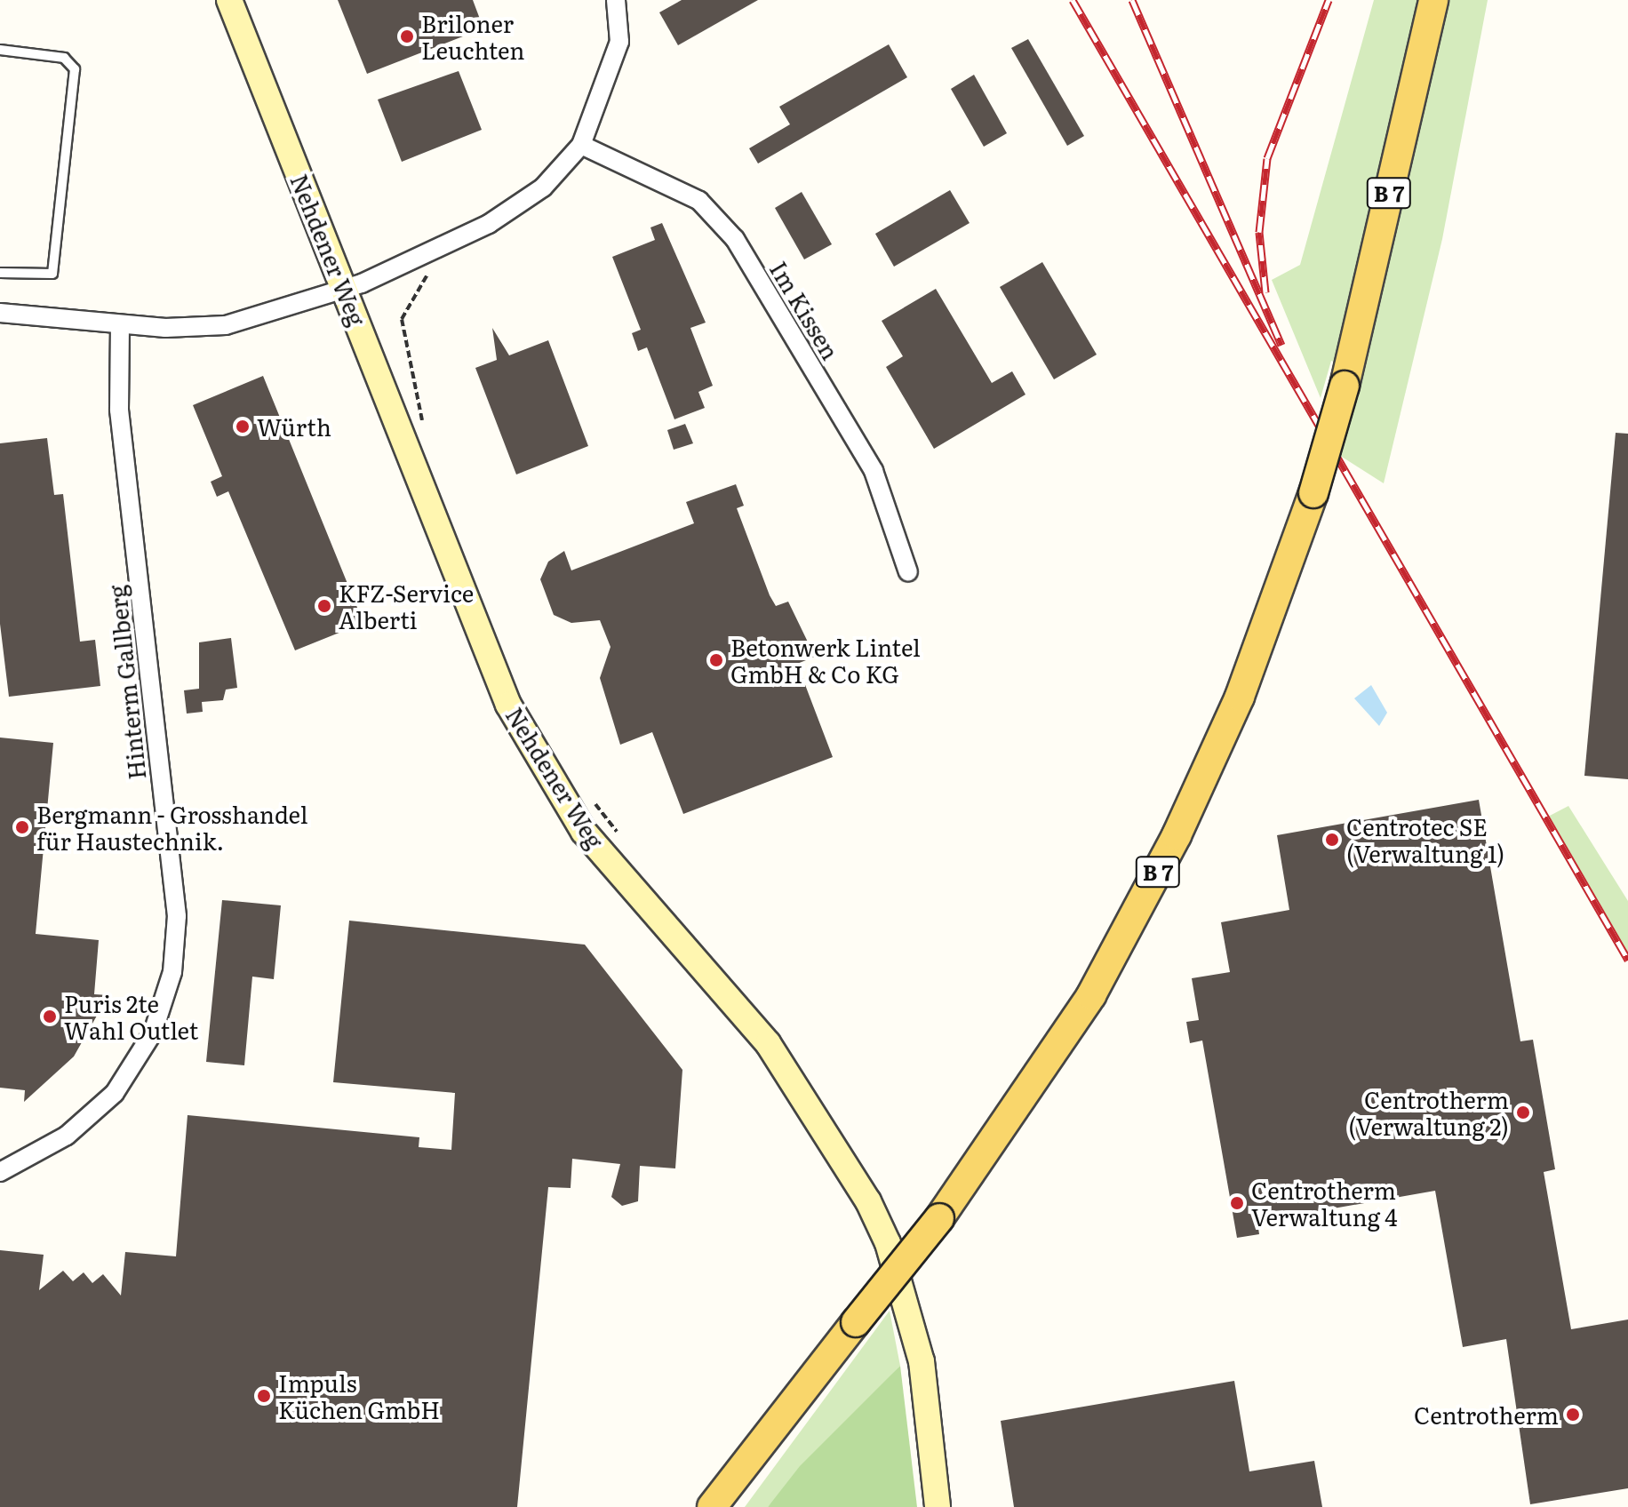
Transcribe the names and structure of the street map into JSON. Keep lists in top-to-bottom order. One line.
{"streets":{"main road":["B 7"],"street":["Nehdener Weg","Im Kissen","Hinterm Gallberg"]},"places":["Briloner Leuchten","Würth","KFZ-Service Alberti","Betonwerk Lintel GmbH & Co KG","Bergmann - Grosshandel für Haustechnik.","Centrotec SE (Verwaltung 1)","Puris 2te Wahl Outlet","Centrotherm (Verwaltung 2)","Centrotherm Verwaltung 4","Impuls Küchen GmbH","Centrotherm"]}
